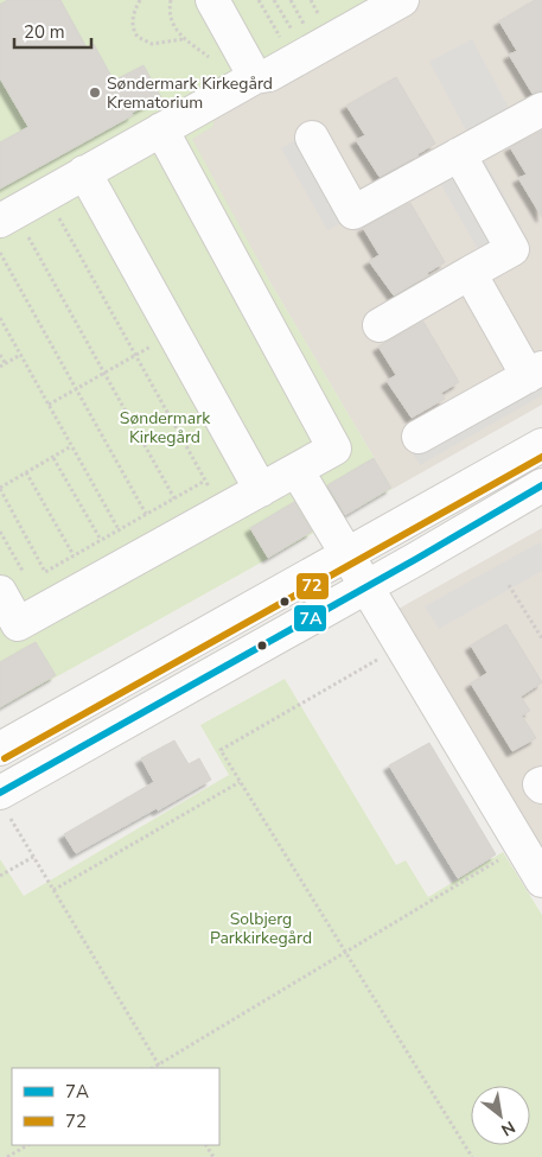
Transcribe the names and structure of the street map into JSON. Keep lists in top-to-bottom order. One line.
{"parks":["Søndermark Kirkegård","Solbjerg Parkkirkegård"],"places":["Søndermark Kirkegård Krematorium"],"lines":["transit line 72","transit line 7A"],"legend":["7A","72"],"scale_bar":"20 m","north":"bottom right"}
